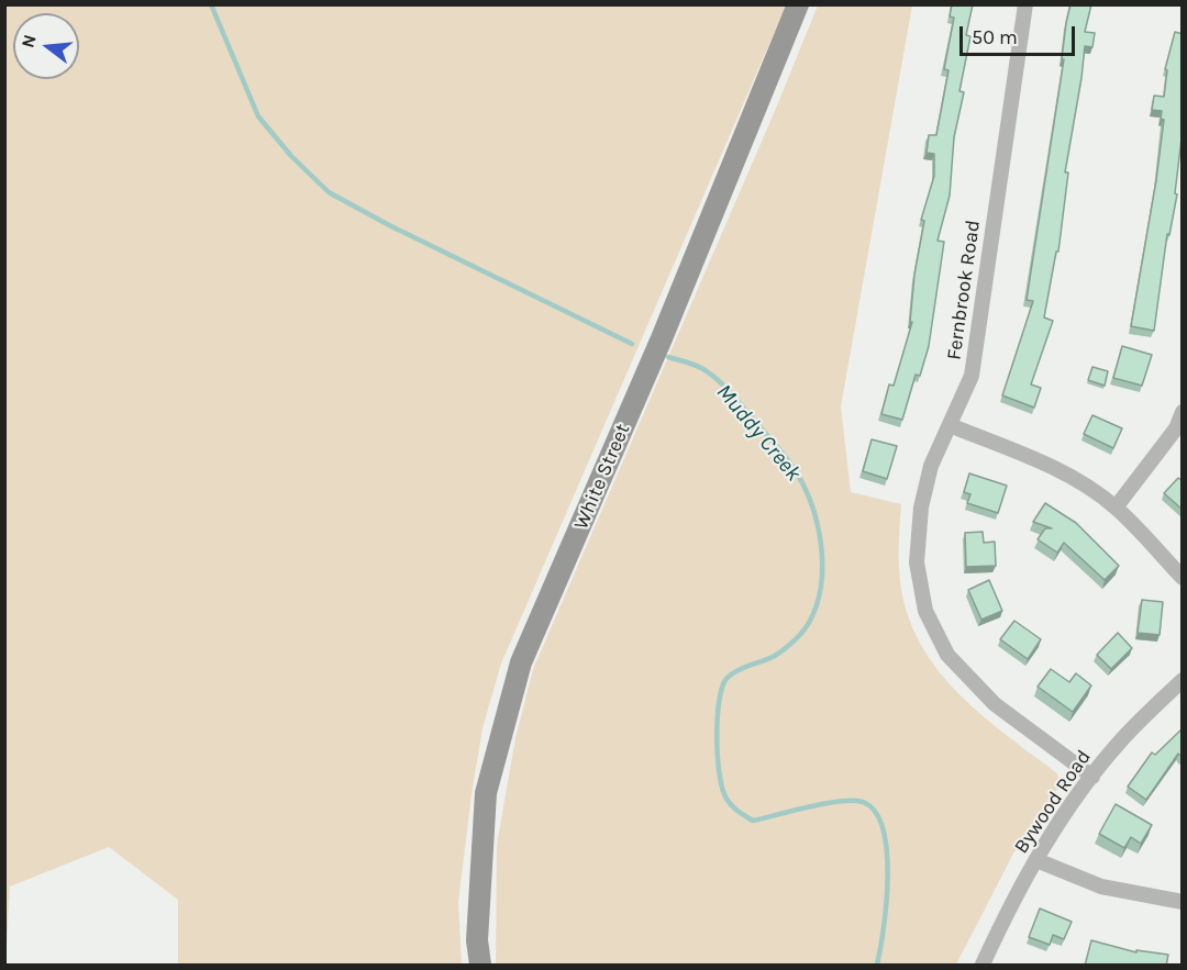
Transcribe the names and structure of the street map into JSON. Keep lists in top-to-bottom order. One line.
{"streets":{"street":["Fernbrook Road","White Street","Bywood Road"]},"crossings":[["Fernbrook Road","Bywood Road"]],"water":["Muddy Creek"],"scale_bar":"50 m","north":"left"}
